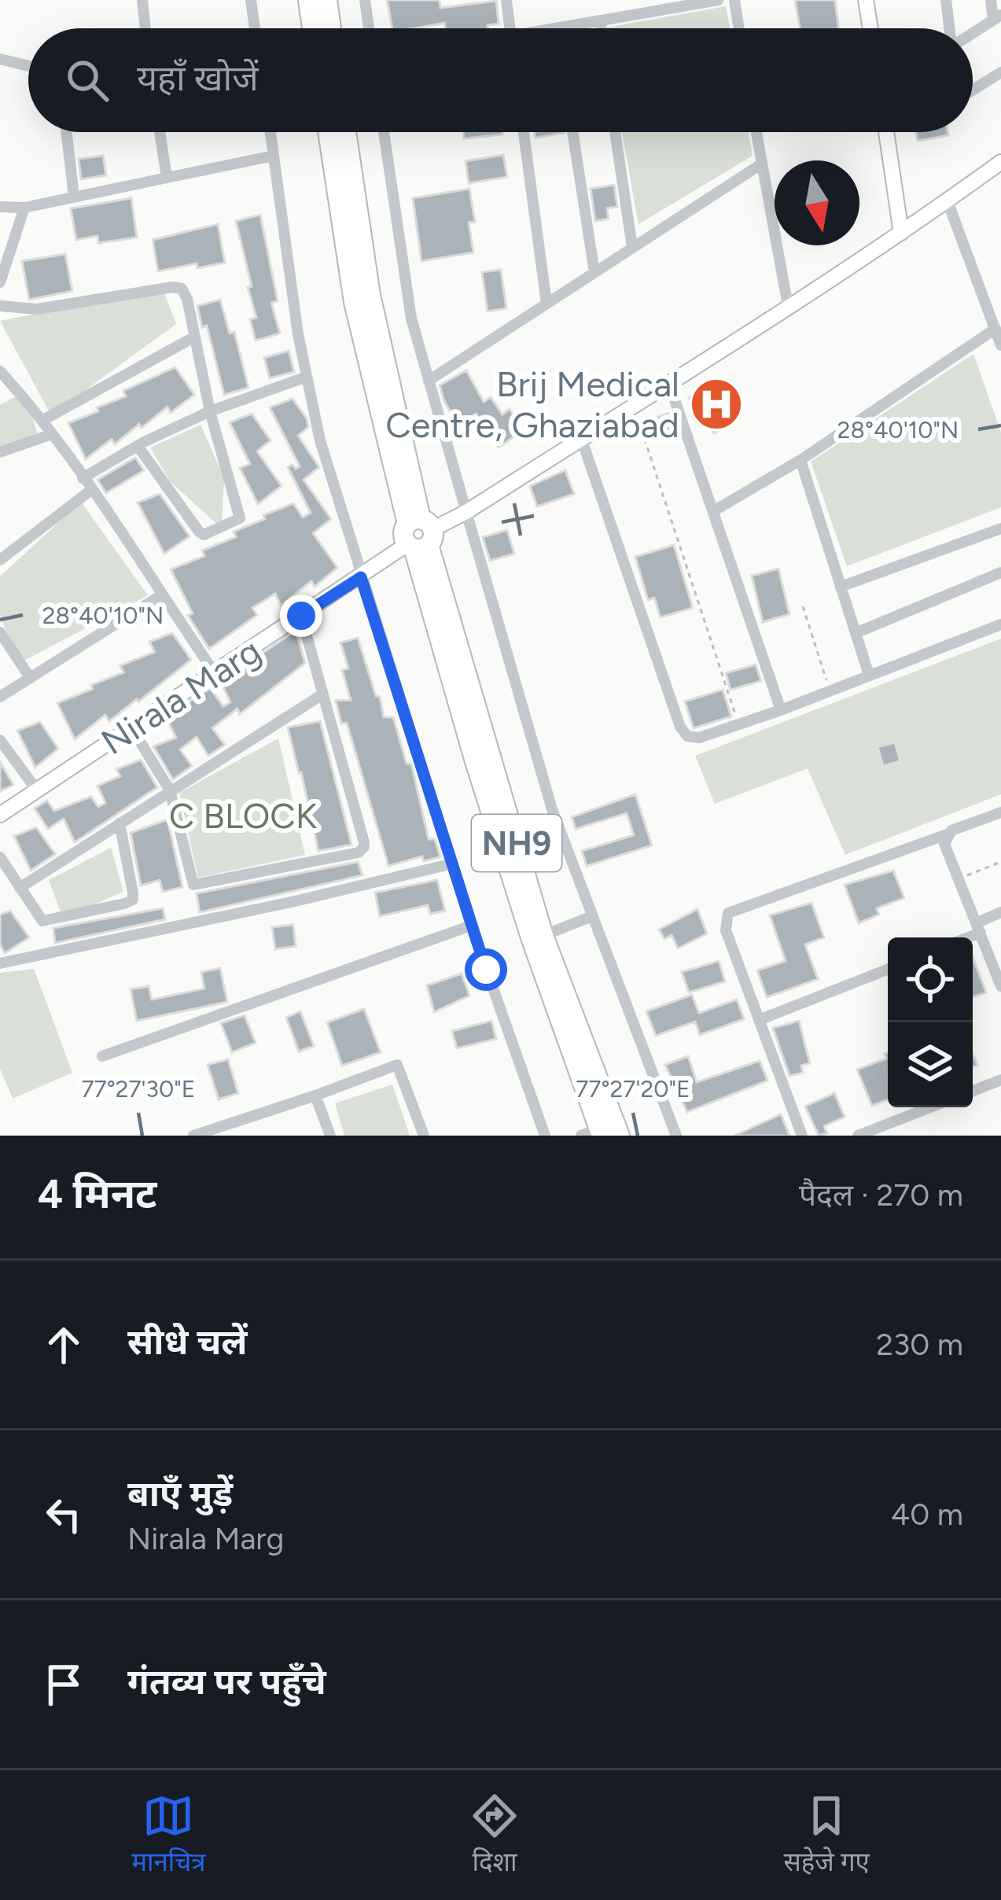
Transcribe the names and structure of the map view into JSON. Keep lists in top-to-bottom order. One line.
{"streets":{"highway":["NH9"],"street":["Nirala Marg"]},"crossings":[["Nirala Marg","NH9"]],"parks":["C BLOCK"],"places":{"hospital":["Brij Medical Centre, Ghaziabad"]},"north":"bottom","page":{"search":"यहाँ खोजें","heading":["4 मिनट","पैदल · 270 m"],"list":[["सीधे चलें","230 m"],["बाएँ मुड़ें","Nirala Marg","40 m"],"गंतव्य पर पहुँचे"],"nav":["मानचित्र","दिशा","सहेजे गए"]},"coordinates":["28°40'10\"N","77°27'30\"E","77°27'20\"E"]}
